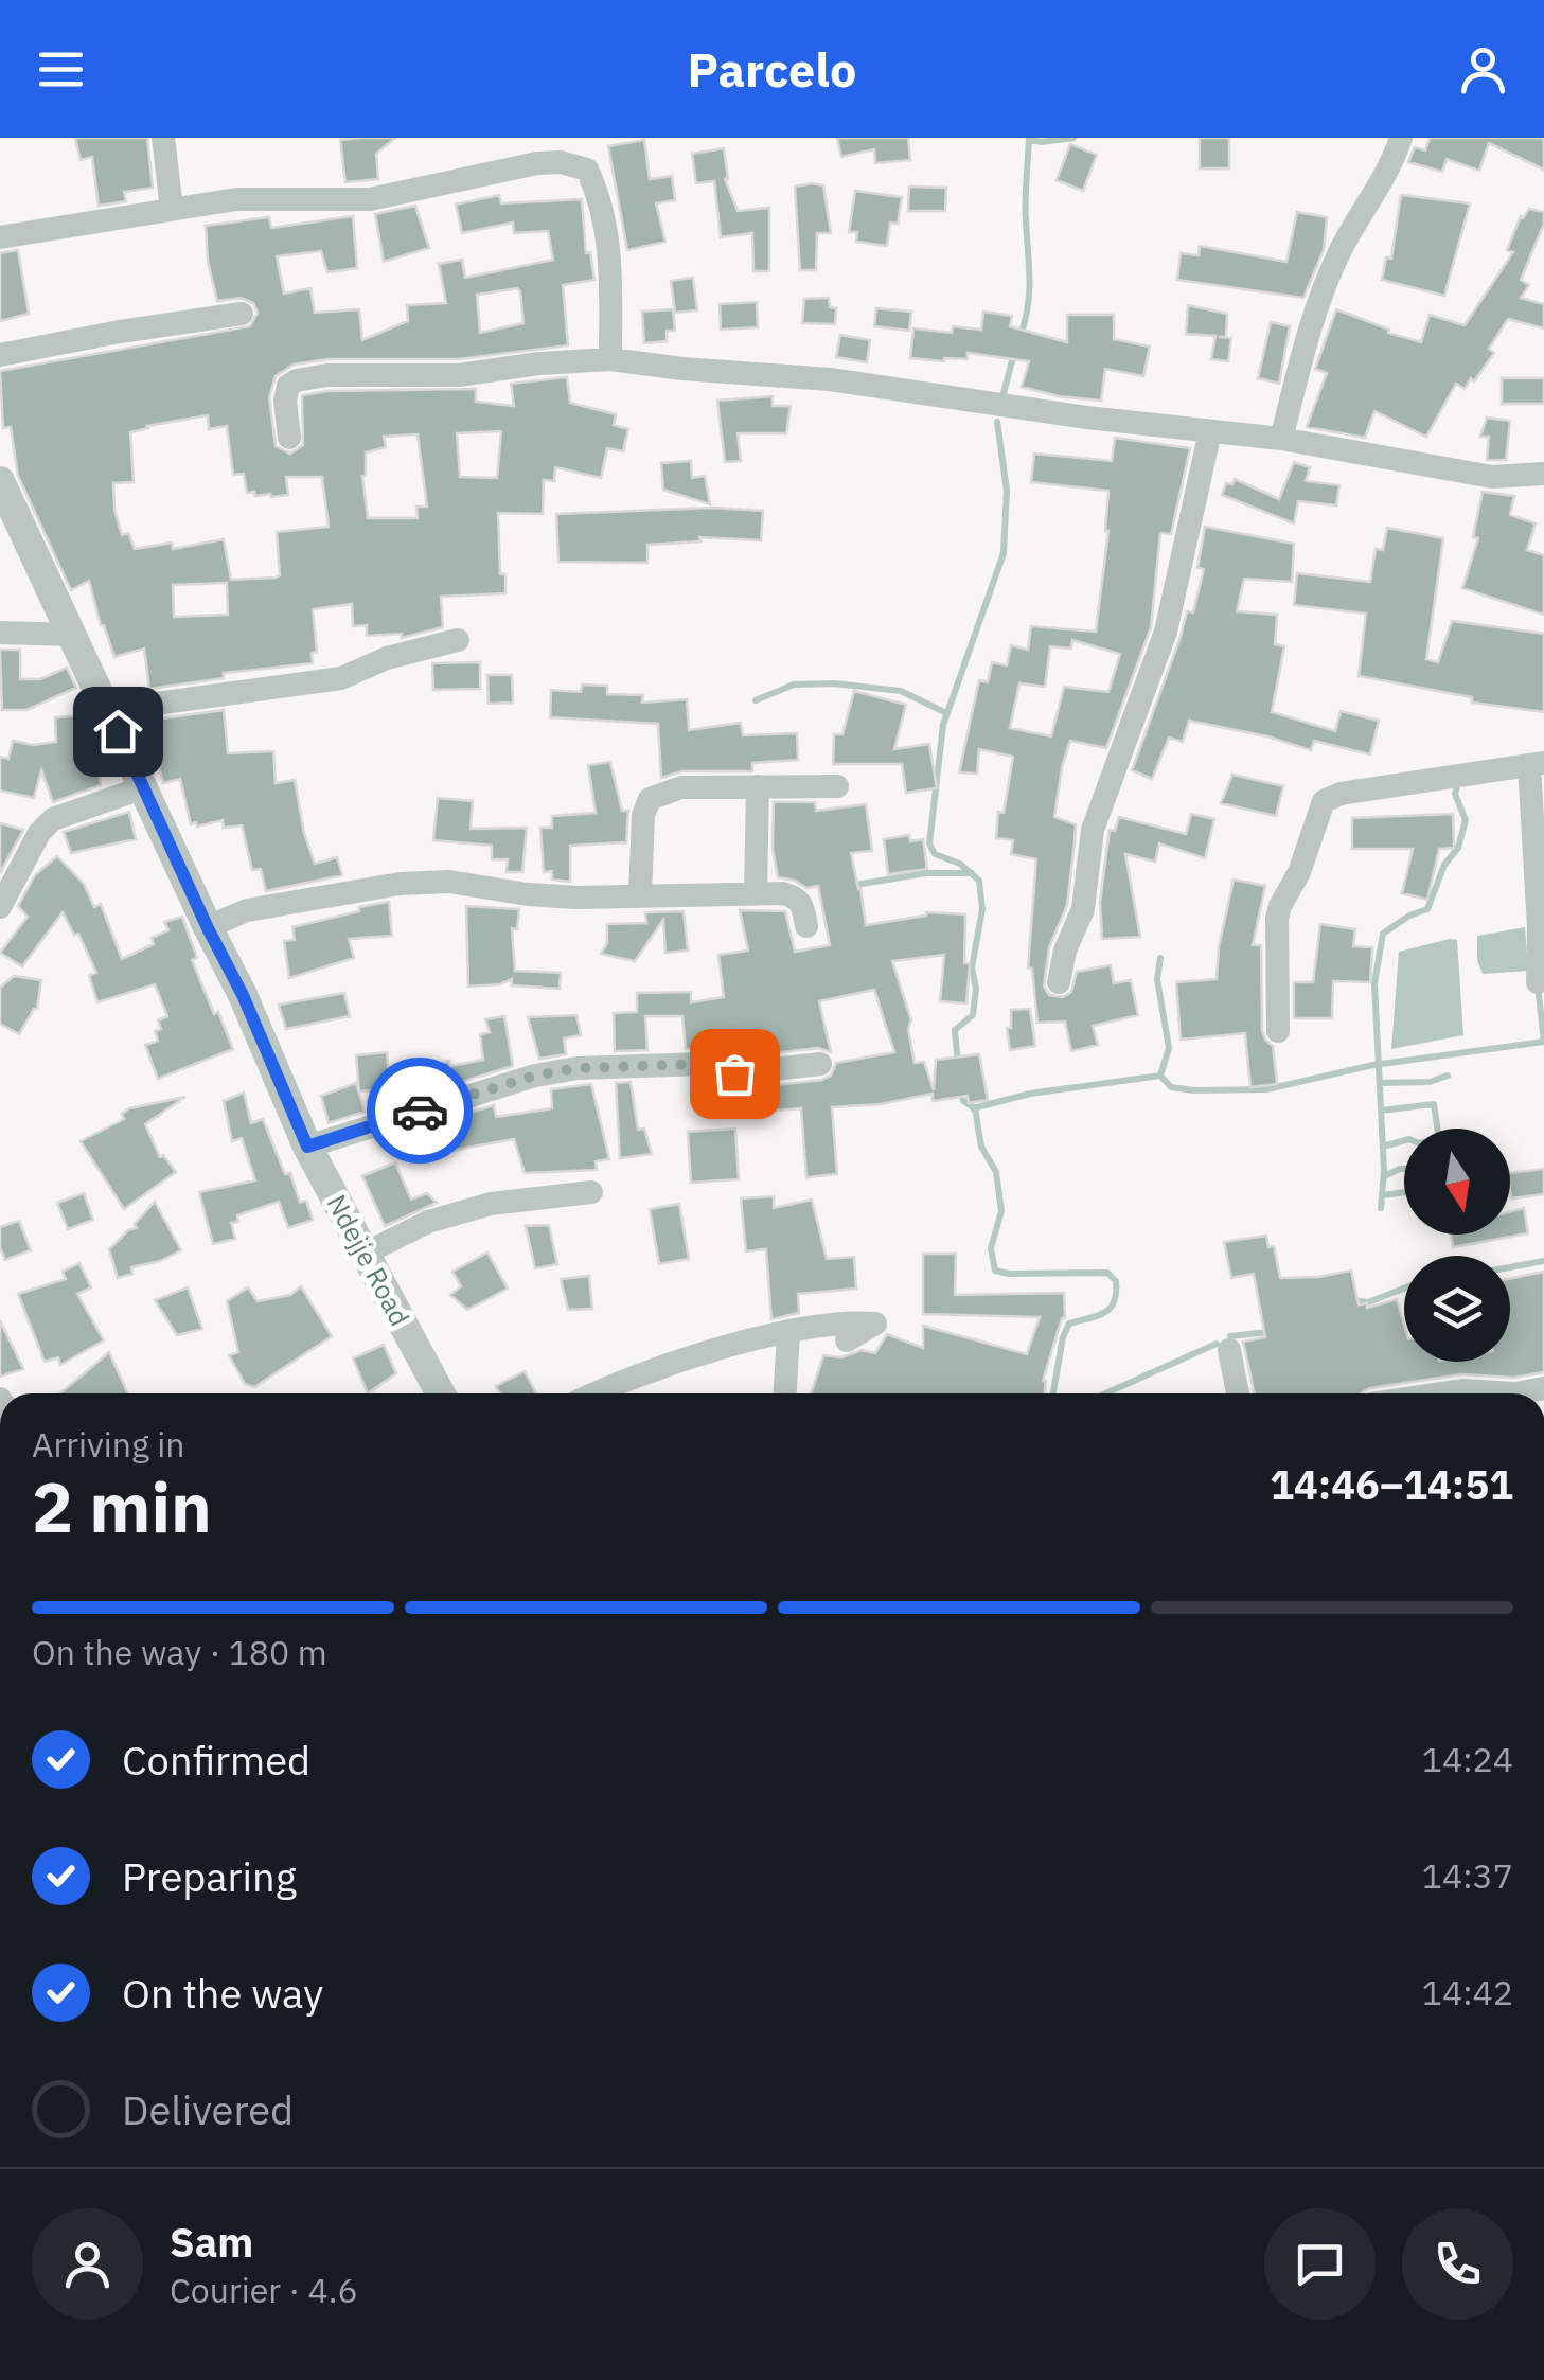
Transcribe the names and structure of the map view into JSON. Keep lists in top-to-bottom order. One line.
{"streets":{"street":["Ndejje Road"]},"north":"bottom","page":{"header":"Parcelo","heading":["2 min","Arriving in","14:46–14:51"],"panel":["Sam","Courier · 4.6"],"bar":"On the way · 180 m","list":[["Confirmed","14:24"],["Preparing","14:37"],["On the way","14:42"],"Delivered"]}}
